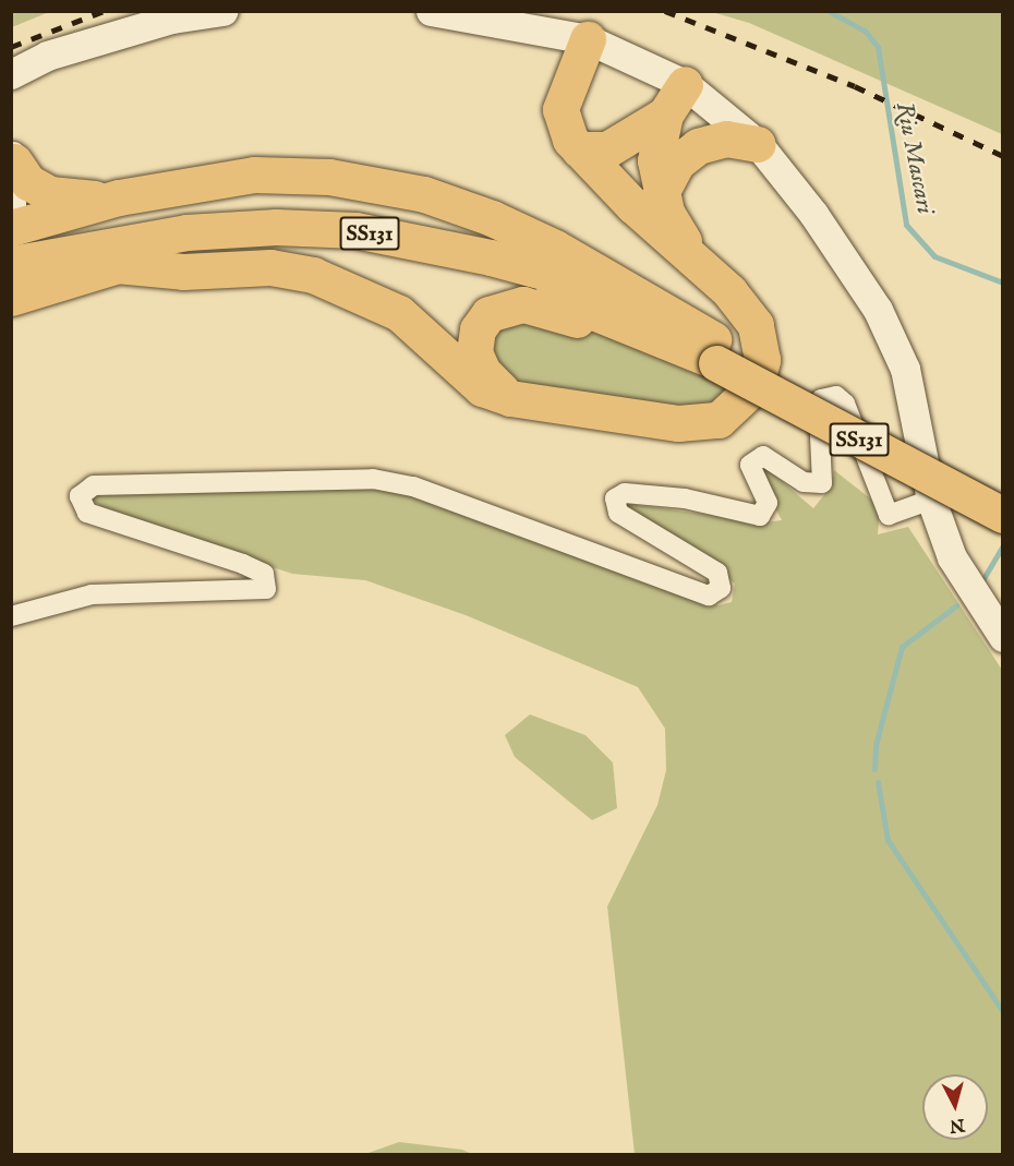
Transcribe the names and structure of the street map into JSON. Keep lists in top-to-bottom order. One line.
{"streets":{"highway":["SS131"]},"water":["Riu Mascari"],"north":"bottom"}
